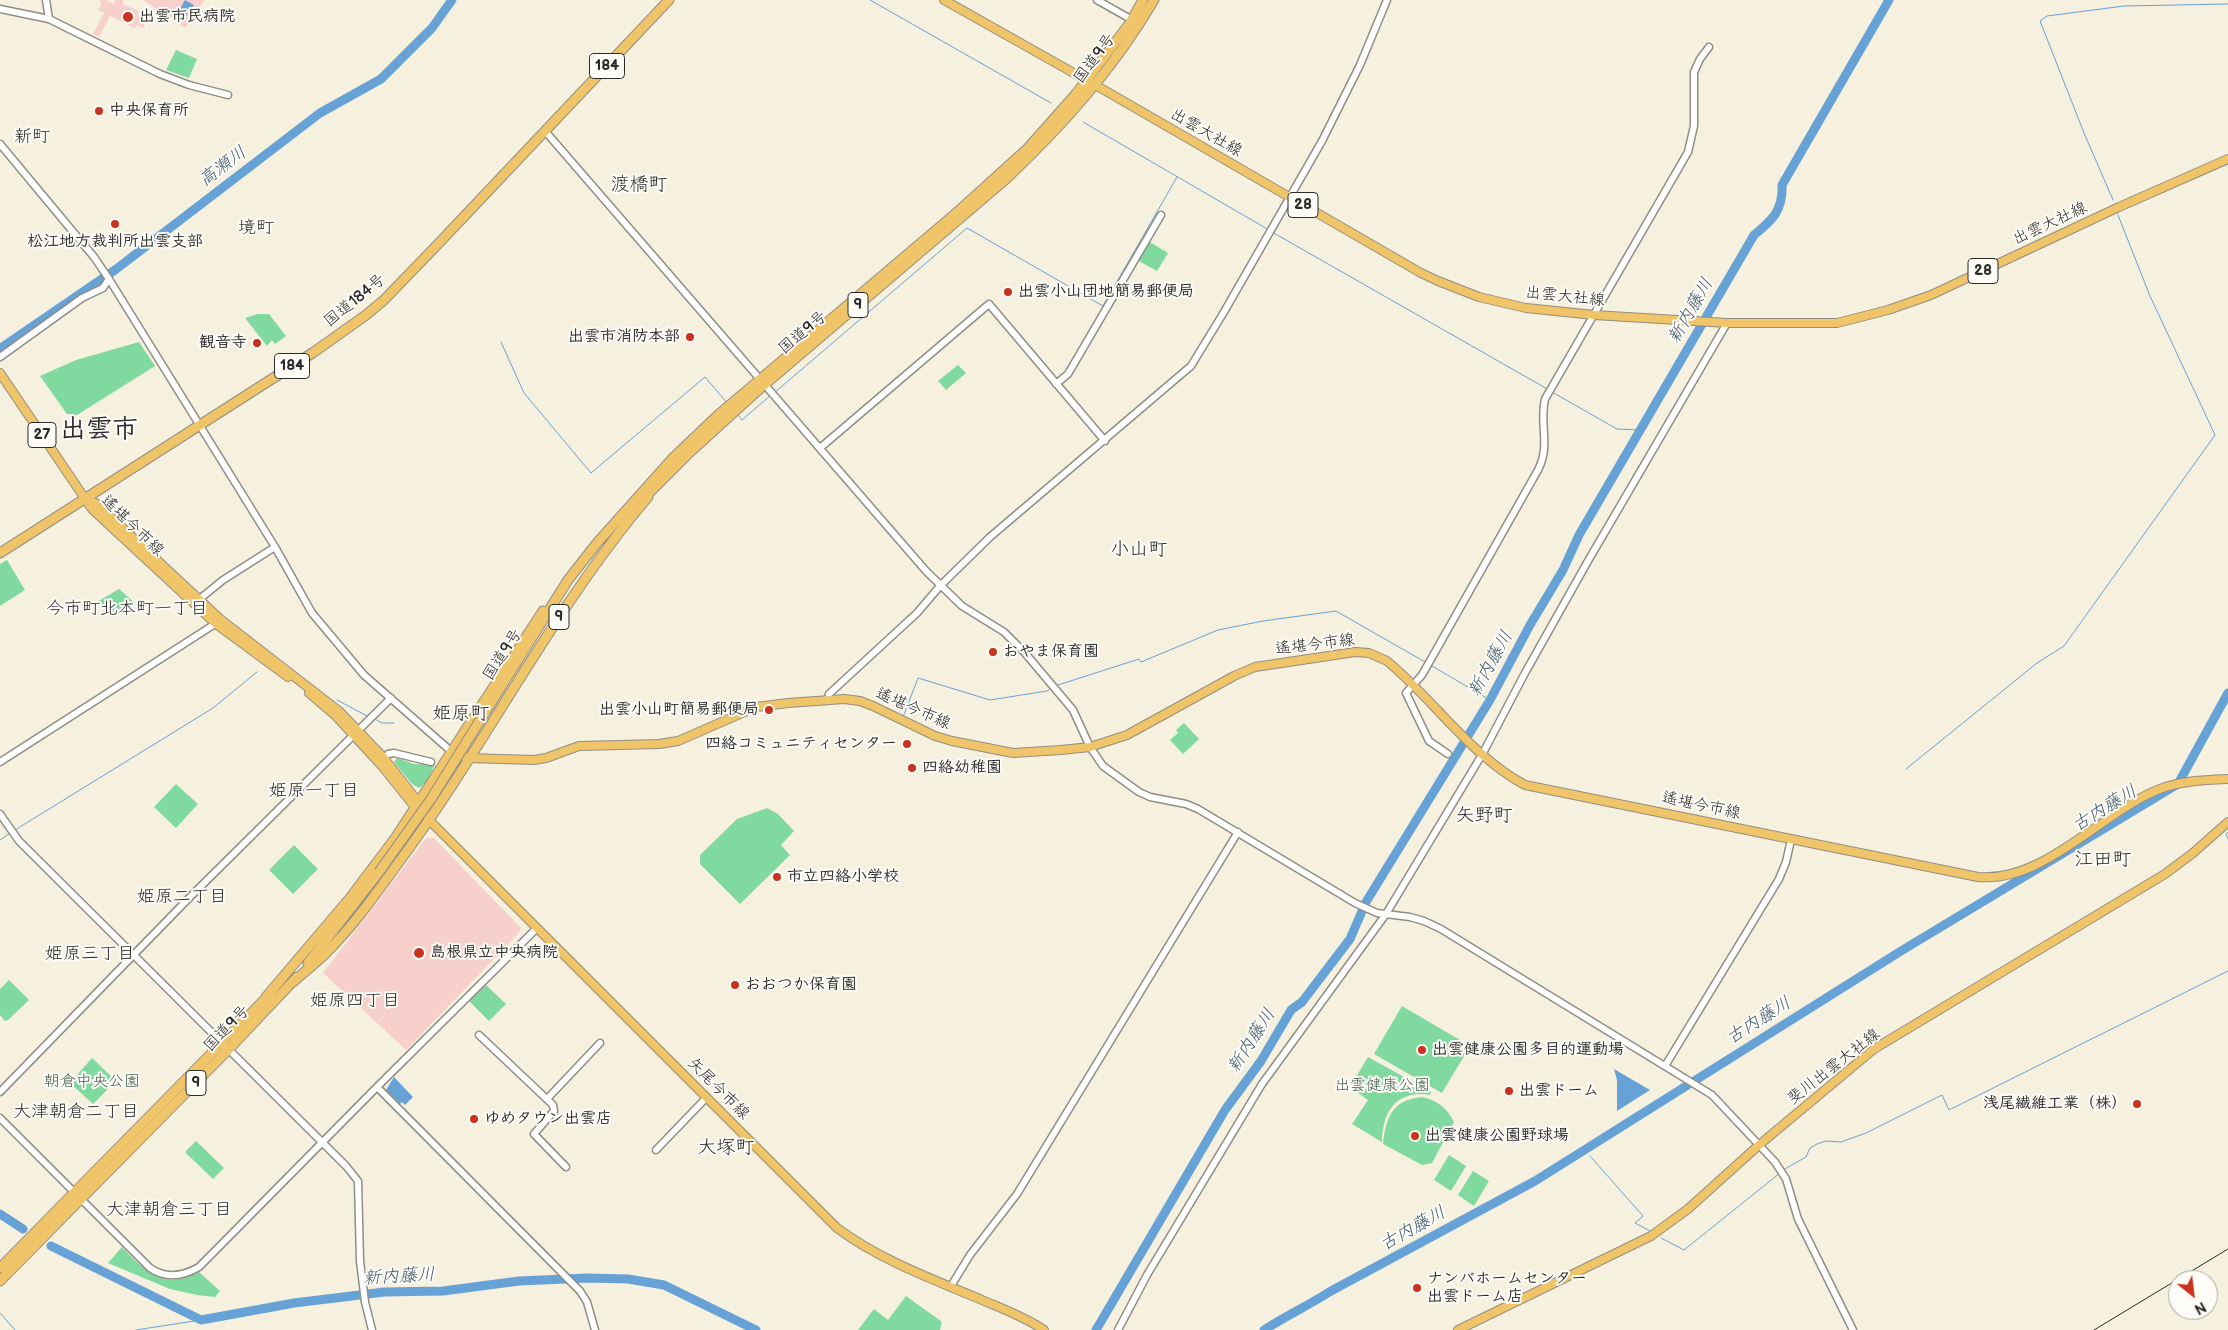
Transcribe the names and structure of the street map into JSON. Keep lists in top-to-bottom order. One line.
{"streets":{"highway":["国道9号","184","国道184号","9"],"main road":["出雲大社線","28","27","遙堪今市線","斐川出雲大社線","矢尾今市線"]},"crossings":[["国道9号","出雲大社線"],["国道9号","9"],["国道9号","遙堪今市線"],["国道184号","27"],["国道184号","遙堪今市線"],["9","遙堪今市線"],["9","矢尾今市線"],["27","遙堪今市線"],["遙堪今市線","矢尾今市線"]],"districts":["新町","渡橋町","境町","出雲市","小山町","今市町北本町一丁目","姫原町","姫原一丁目","矢野町","江田町","姫原二丁目","姫原三丁目","姫原四丁目","大津朝倉二丁目","大塚町","大津朝倉三丁目"],"water":["高瀬川","新内藤川","古内藤川"],"parks":["朝倉中央公園","出雲健康公園"],"places":["出雲市民病院","中央保育所","松江地方裁判所出雲支部","出雲小山団地簡易郵便局","出雲市消防本部","観音寺","おやま保育園","出雲小山町簡易郵便局","四絡コミュニティセンター","四絡幼稚園","市立四絡小学校","島根県立中央病院","おおつか保育園","出雲健康公園多目的運動場","出雲ドーム","浅尾繊維工業（株）","ゆめタウン出雲店","出雲健康公園野球場","ナンバホームセンター 出雲ドーム店"],"north":"bottom right"}
